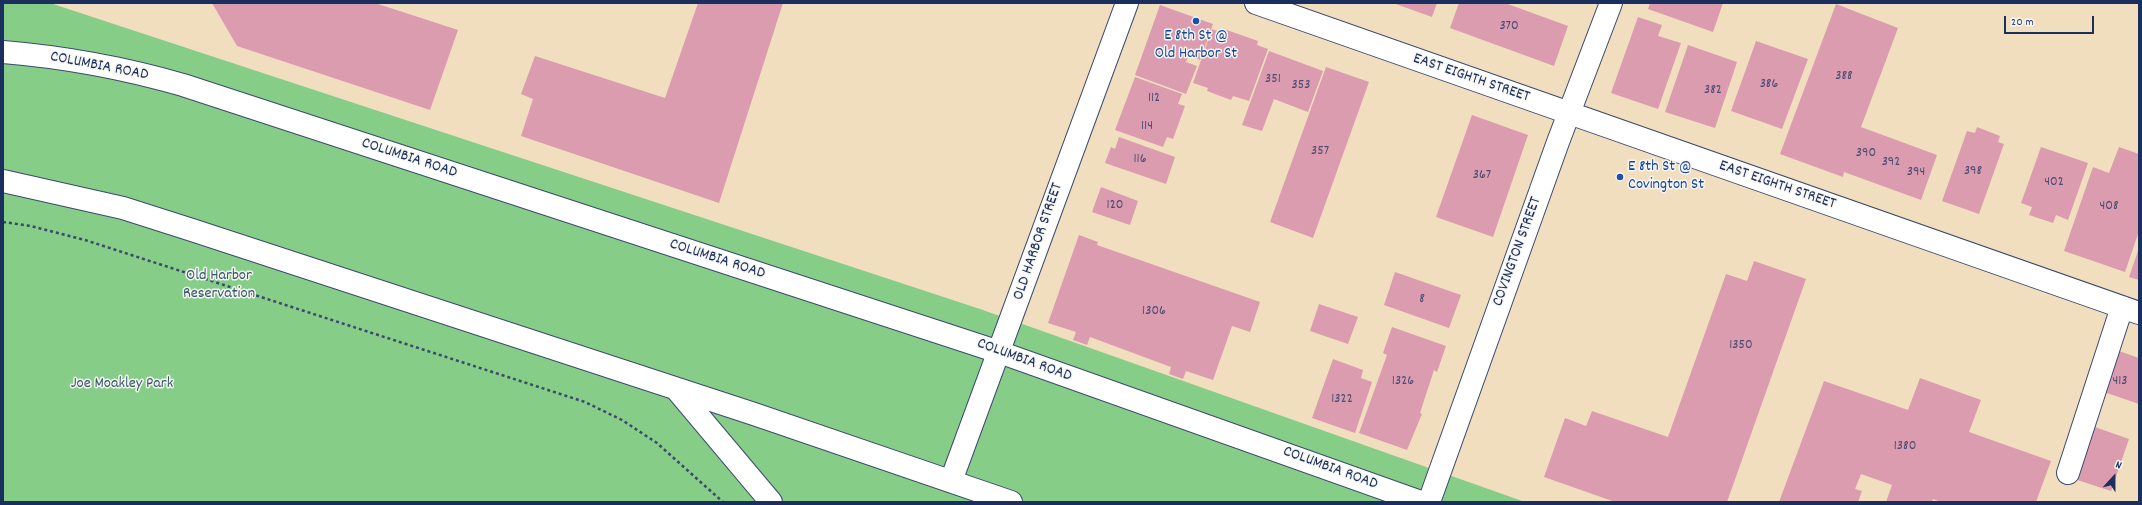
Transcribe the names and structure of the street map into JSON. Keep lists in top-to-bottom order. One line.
{"streets":{"main road":["COLUMBIA ROAD","EAST EIGHTH STREET","OLD HARBOR STREET","COVINGTON STREET"]},"crossings":[["COLUMBIA ROAD","OLD HARBOR STREET"],["EAST EIGHTH STREET","COVINGTON STREET"]],"parks":["Old Harbor Reservation","Joe Moakley Park"],"places":["E 8th St @ Old Harbor St","E 8th St @ Covington St"],"house_numbers":["370","388","351","386","353","382","112","114","357","390","116","392","398","394","367","402","120","408","8","1306","1350","1326","413","1322","1380"],"scale_bar":"20 m","north":"top"}
